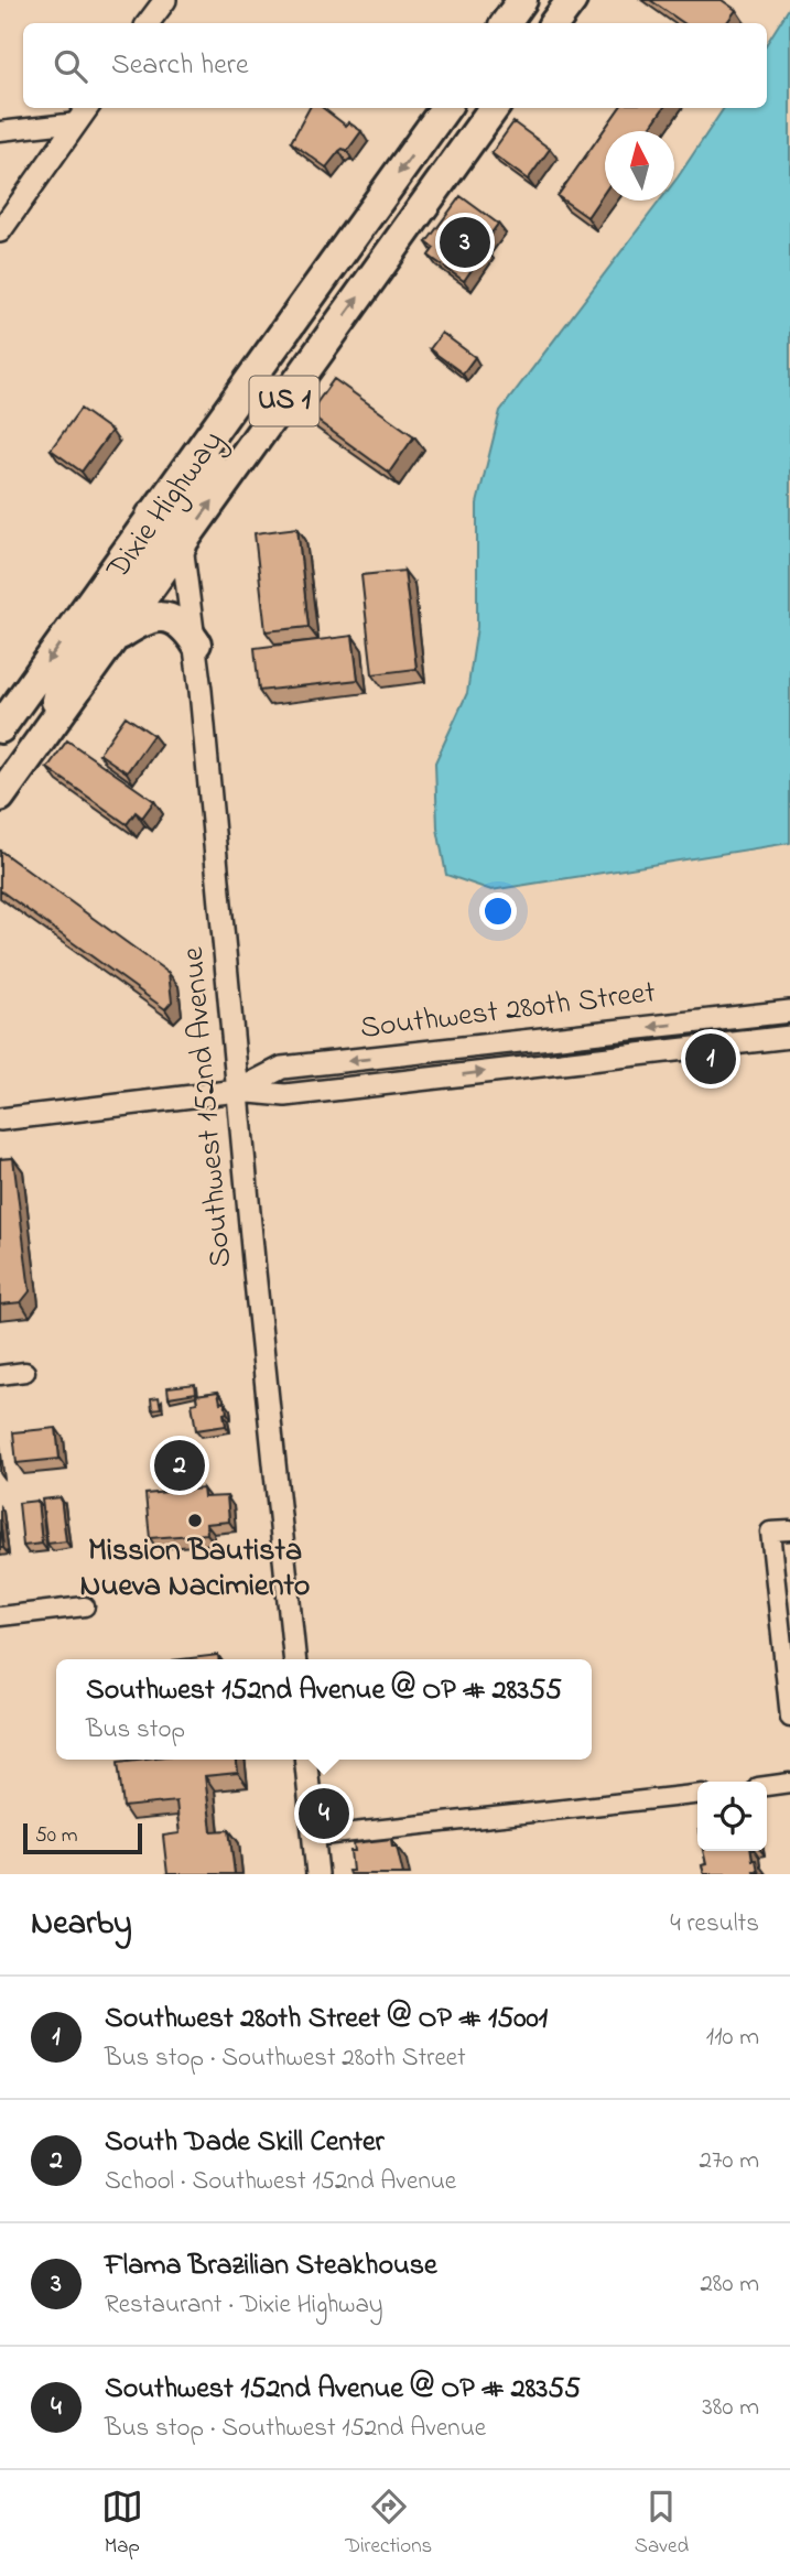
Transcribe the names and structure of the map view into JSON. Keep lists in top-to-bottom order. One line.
{"streets":{"highway":["US 1","Dixie Highway"],"street":["Southwest 280th Street","Southwest 152nd Avenue"]},"crossings":[["Dixie Highway","Southwest 152nd Avenue"],["Southwest 280th Street","Southwest 152nd Avenue"]],"places":["Mission Bautista Nueva Nacimiento"],"scale_bar":"50 m","north":"top","page":{"search":"Search here","pins":["3","1","2","4"],"popup":["Southwest 152nd Avenue @ OP # 28355","Bus stop"],"scale":"50 m","heading":["Nearby","4 results"],"list":[{"mark":"1","name":"Southwest 280th Street @ OP # 15001","note":"Bus stop · Southwest 280th Street","value":"110 m"},{"mark":"2","name":"South Dade Skill Center","note":"School · Southwest 152nd Avenue","value":"270 m"},{"mark":"3","name":"Flama Brazilian Steakhouse","note":"Restaurant · Dixie Highway","value":"280 m"},{"mark":"4","name":"Southwest 152nd Avenue @ OP # 28355","note":"Bus stop · Southwest 152nd Avenue","value":"380 m"}],"nav":["Map","Directions","Saved"]}}
